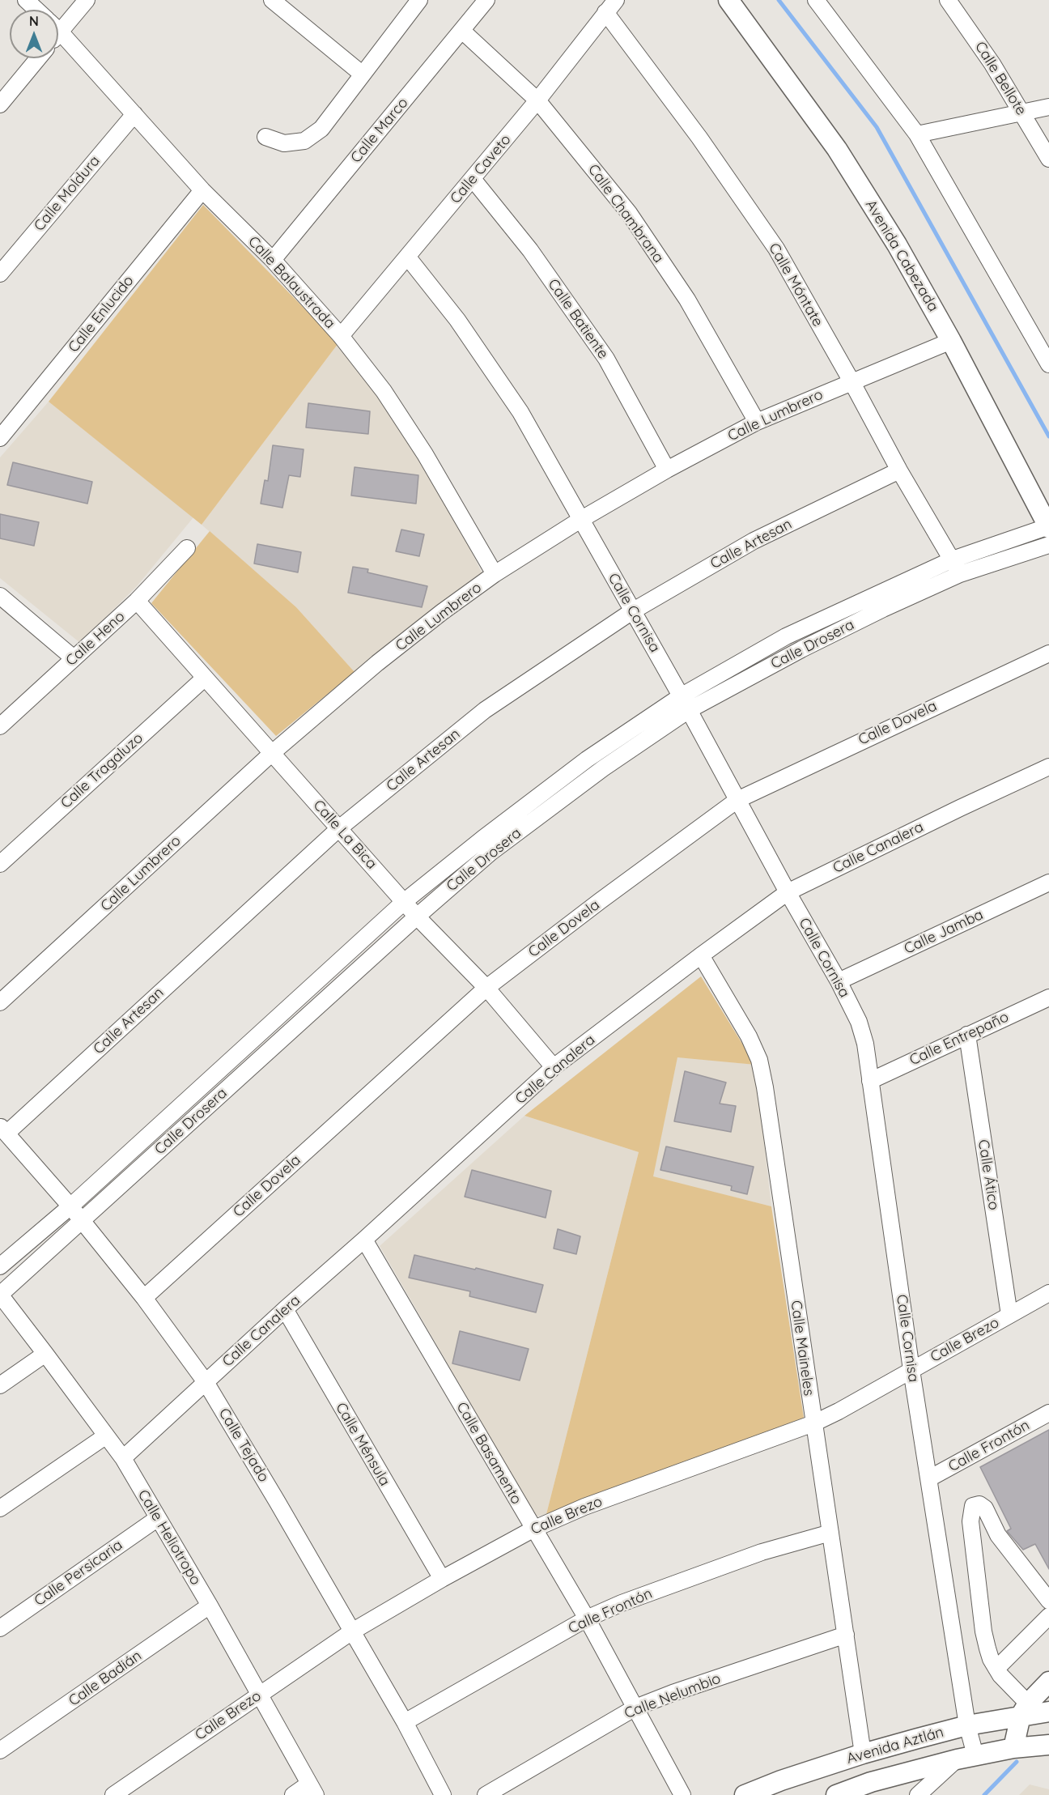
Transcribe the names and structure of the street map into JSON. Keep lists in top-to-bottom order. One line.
{"streets":{"main road":["Avenida Cabezada","Avenida Aztlán"],"street":["Calle Bellote","Calle Marco","Calle Caveto","Calle Moldura","Calle Chambrana","Calle Balaustrada","Calle Móntate","Calle Enlucido","Calle Batiente","Calle Lumbrero","Calle Artesan","Calle Cornisa","Calle Heno","Calle Drosera","Calle Dovela","Calle Tragaluzo","Calle La Bica","Calle Canalera","Calle Jamba","Calle Entrepaño","Calle Ático","Calle Brezo","Calle Maineles","Calle Ménsula","Calle Tejado","Calle Frontón","Calle Basamento","Calle Heliotropo","Calle Persicaria","Calle Badián","Calle Nelumbio"]},"crossings":[["Calle Marco","Calle Chambrana"],["Calle Marco","Calle Balaustrada"],["Calle Caveto","Calle Chambrana"],["Calle Caveto","Calle Balaustrada"],["Calle Caveto","Calle Móntate"],["Calle Caveto","Calle Batiente"],["Calle Caveto","Calle Cornisa"],["Calle Moldura","Calle Balaustrada"],["Calle Chambrana","Calle Lumbrero"],["Avenida Cabezada","Calle Lumbrero"],["Avenida Cabezada","Calle Drosera"],["Calle Balaustrada","Calle Enlucido"],["Calle Balaustrada","Calle Lumbrero"],["Calle Móntate","Calle Lumbrero"],["Calle Móntate","Calle Artesan"],["Calle Móntate","Calle Drosera"],["Calle Batiente","Calle Lumbrero"],["Calle Lumbrero","Calle Cornisa"],["Calle Lumbrero","Calle La Bica"],["Calle Artesan","Calle Cornisa"],["Calle Artesan","Calle La Bica"],["Calle Artesan","Calle Tejado"],["Calle Cornisa","Calle Drosera"],["Calle Cornisa","Calle Dovela"],["Calle Cornisa","Calle Canalera"],["Calle Cornisa","Calle Jamba"],["Calle Cornisa","Calle Entrepaño"],["Calle Cornisa","Calle Brezo"],["Calle Cornisa","Calle Frontón"],["Calle Cornisa","Avenida Aztlán"],["Calle Heno","Calle La Bica"],["Calle Drosera","Calle La Bica"],["Calle Drosera","Calle Tejado"],["Calle Drosera","Calle Heliotropo"],["Calle Dovela","Calle La Bica"],["Calle Dovela","Calle Tejado"],["Calle Tragaluzo","Calle La Bica"],["Calle La Bica","Calle Canalera"],["Calle Canalera","Calle Maineles"],["Calle Canalera","Calle Ménsula"],["Calle Canalera","Calle Tejado"],["Calle Canalera","Calle Basamento"],["Calle Canalera","Calle Heliotropo"],["Calle Entrepaño","Calle Ático"],["Calle Ático","Calle Brezo"],["Calle Brezo","Calle Maineles"],["Calle Brezo","Calle Ménsula"],["Calle Brezo","Calle Tejado"],["Calle Brezo","Calle Basamento"],["Calle Brezo","Calle Heliotropo"],["Calle Maineles","Calle Frontón"],["Calle Maineles","Calle Nelumbio"],["Calle Maineles","Avenida Aztlán"],["Calle Tejado","Calle Frontón"],["Calle Frontón","Calle Basamento"],["Calle Basamento","Calle Nelumbio"],["Calle Heliotropo","Calle Persicaria"],["Calle Heliotropo","Calle Badián"]],"north":"top"}
